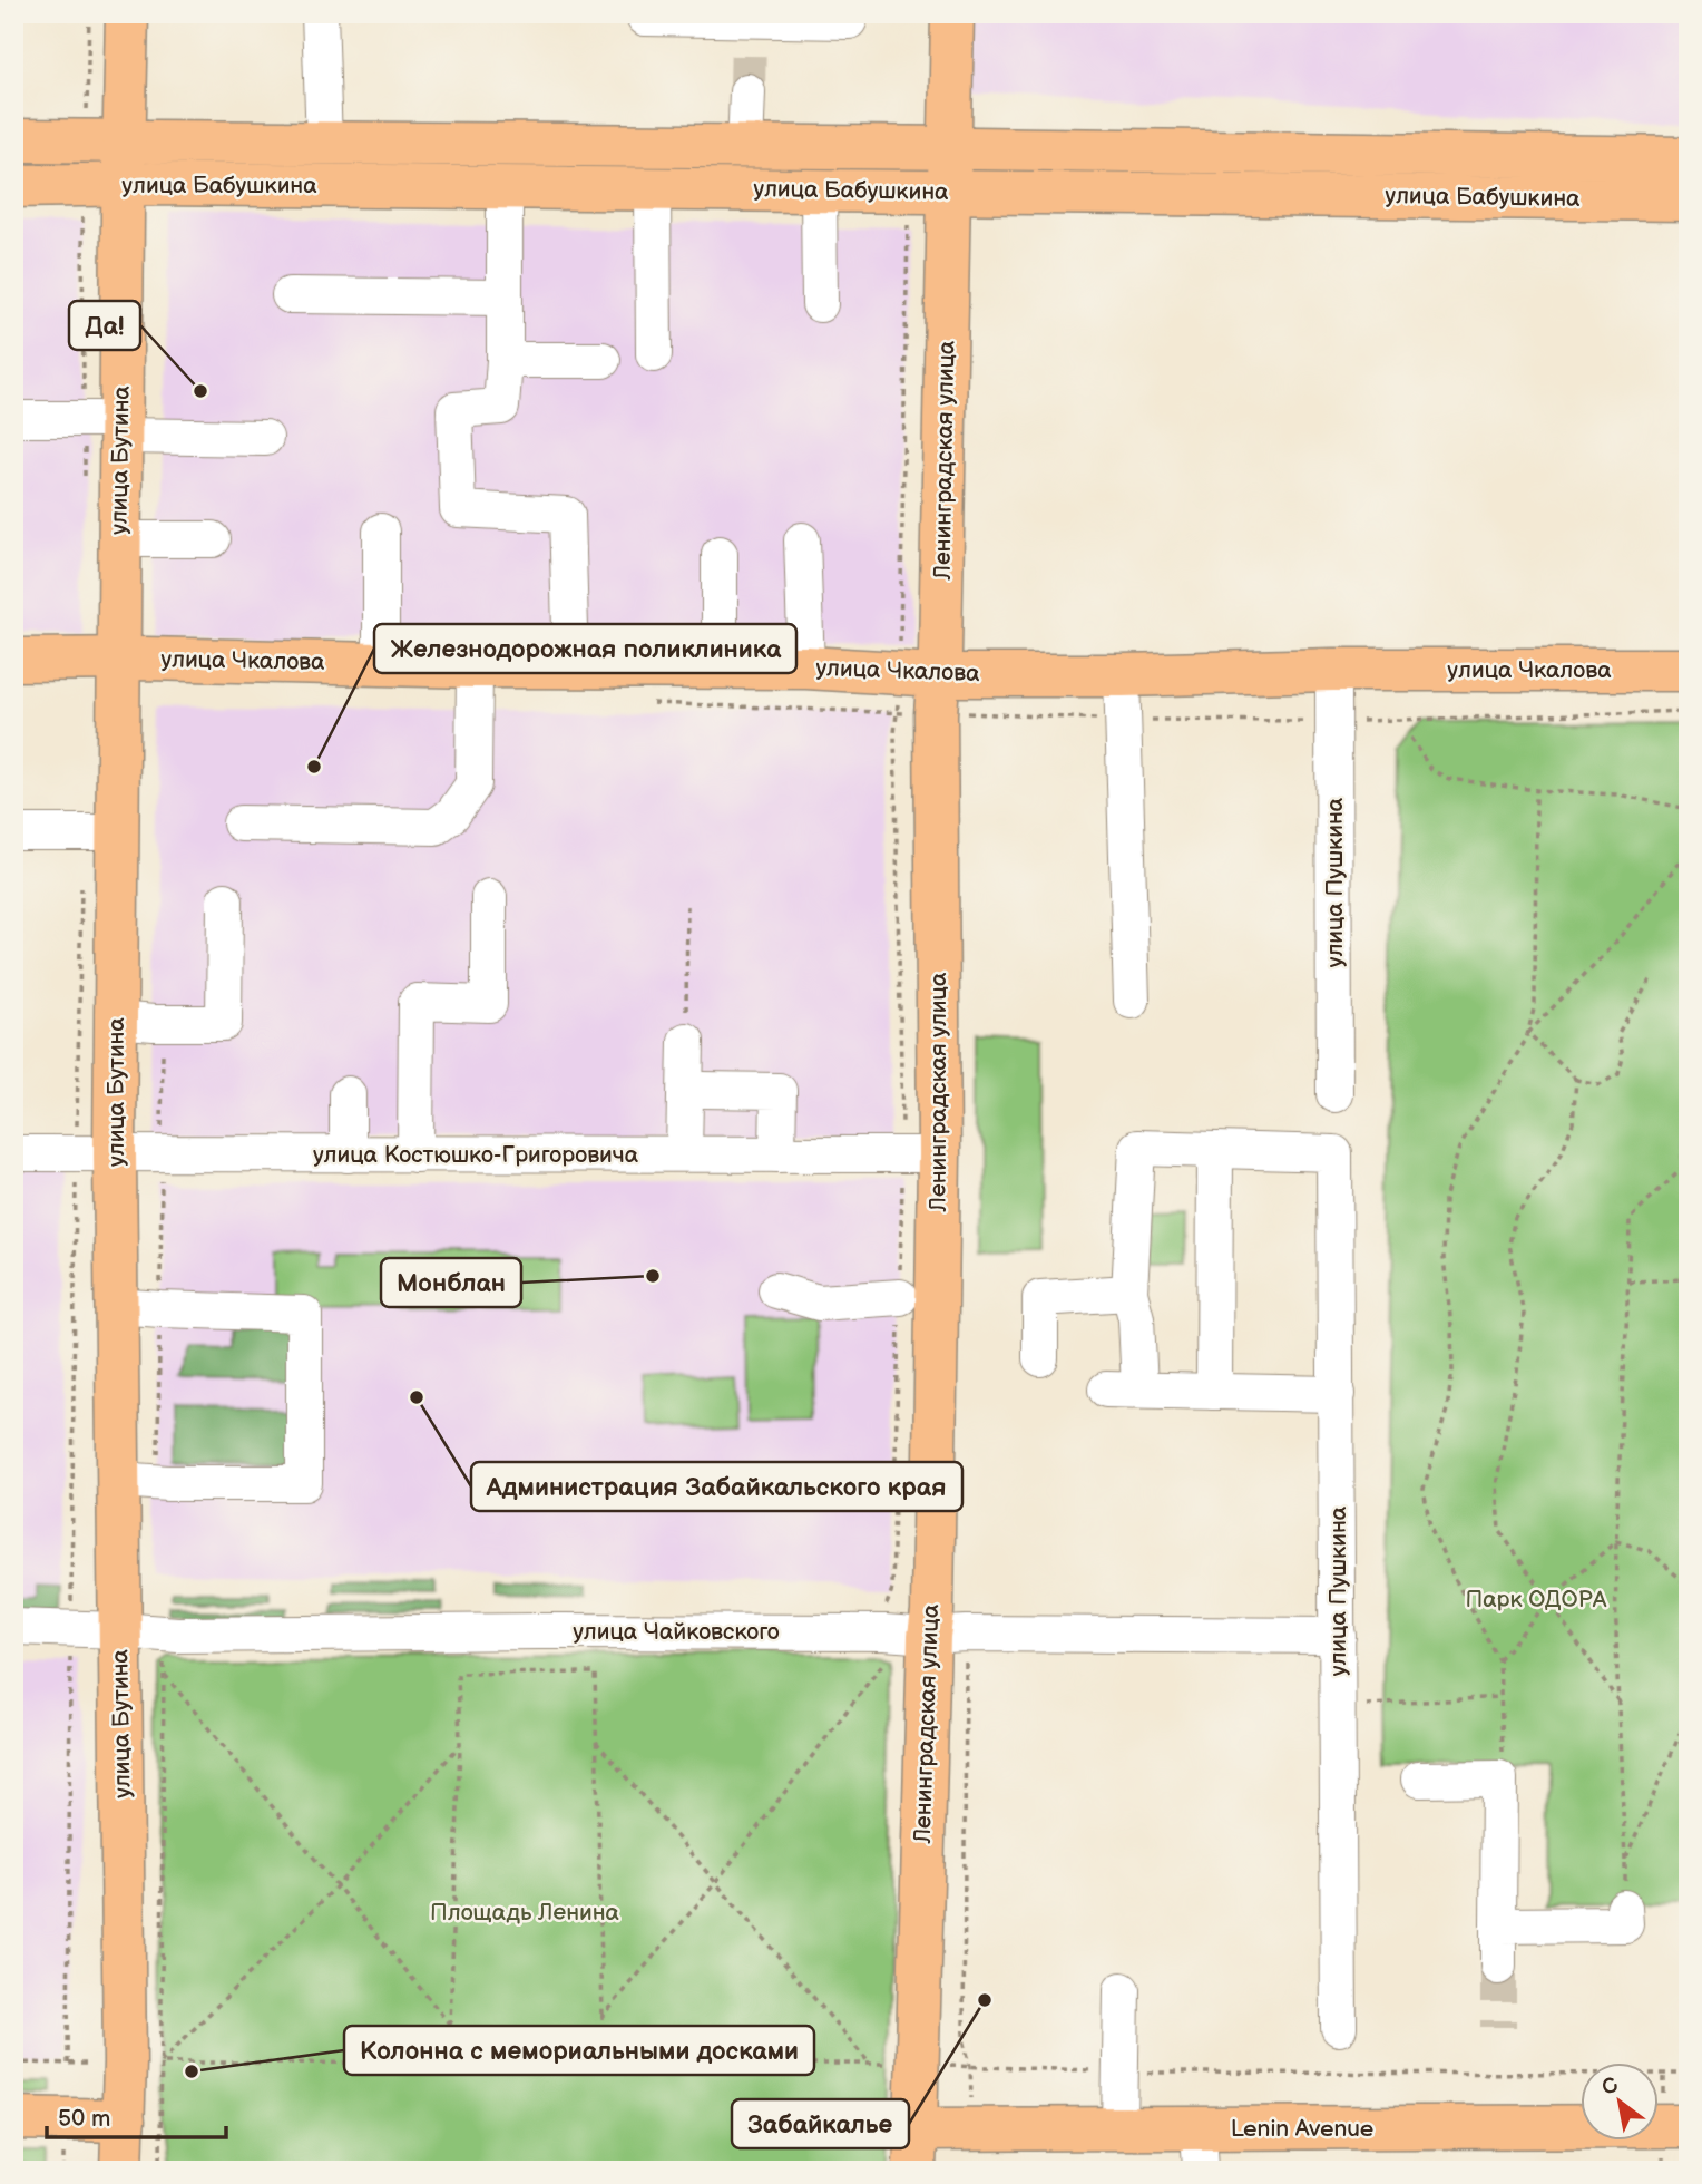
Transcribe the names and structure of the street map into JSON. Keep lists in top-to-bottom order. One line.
{"streets":{"main road":["улица Бабушкина","улица Бутина","Ленинградская улица","улица Чкалова","Lenin Avenue"],"street":["улица Пушкина","улица Костюшко-Григоровича","улица Чайковского"]},"crossings":[["улица Бабушкина","улица Бутина"],["улица Бабушкина","Ленинградская улица"],["улица Бутина","улица Чкалова"],["улица Бутина","улица Костюшко-Григоровича"],["улица Бутина","улица Чайковского"],["Ленинградская улица","улица Чкалова"],["Ленинградская улица","улица Костюшко-Григоровича"],["Ленинградская улица","улица Чайковского"],["Ленинградская улица","Lenin Avenue"],["улица Чкалова","улица Пушкина"],["улица Пушкина","улица Чайковского"]],"parks":["Парк ОДОРА","Площадь Ленина"],"places":["Да!","Железнодорожная поликлиника","Монблан","Администрация Забайкальского края","Забайкалье","Колонна с мемориальными досками"],"scale_bar":"50 m","north":"top left"}
